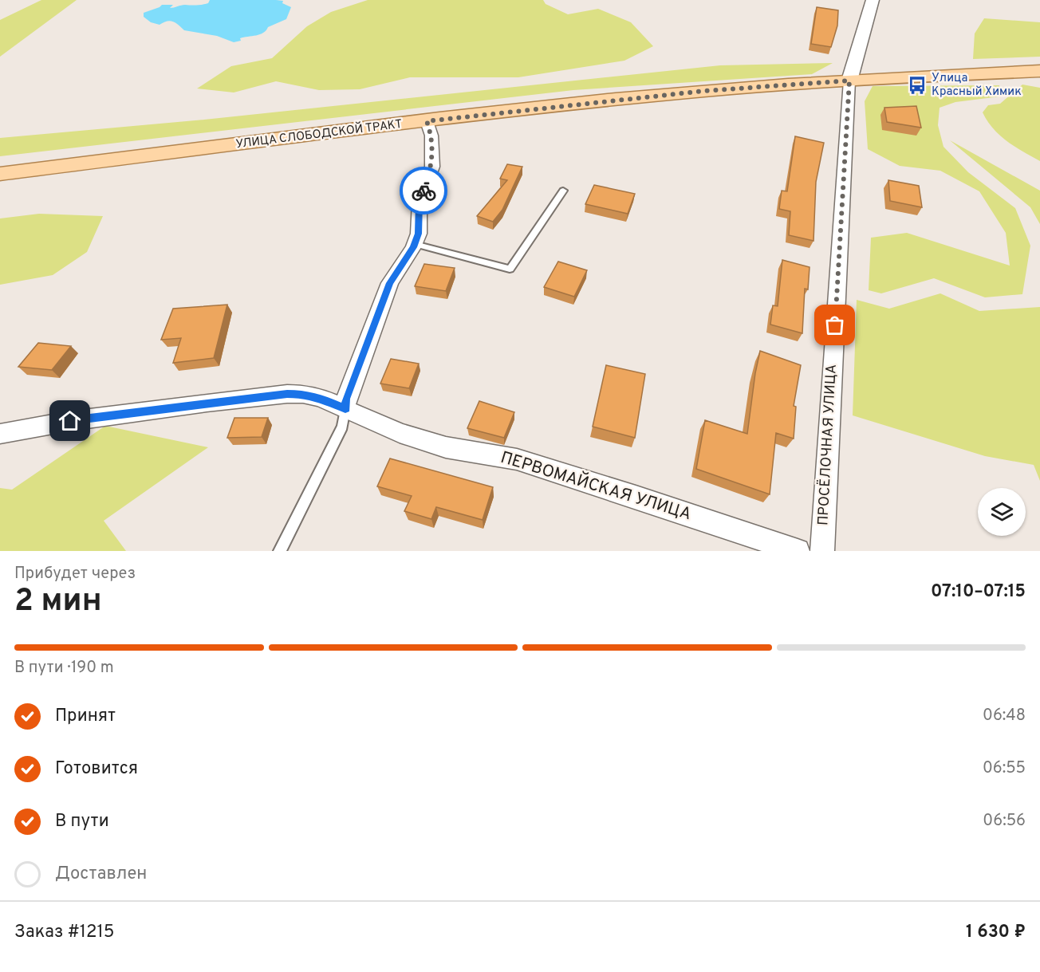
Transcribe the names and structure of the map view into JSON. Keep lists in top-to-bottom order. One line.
{"streets":{"main road":["УЛИЦА СЛОБОДСКОЙ ТРАКТ"],"street":["ПРОСЁЛОЧНАЯ УЛИЦА","ПЕРВОМАЙСКАЯ УЛИЦА"]},"crossings":[["УЛИЦА СЛОБОДСКОЙ ТРАКТ","ПРОСЁЛОЧНАЯ УЛИЦА"]],"places":{"bus stop":["Улица Красный Химик"]},"page":{"heading":["2 мин","Прибудет через","07:10–07:15"],"panel":["Заказ #1215","1 630 ₽"],"bar":"В пути · 190 m","list":[["Принят","06:48"],["Готовится","06:55"],["В пути","06:56"],"Доставлен"]}}
